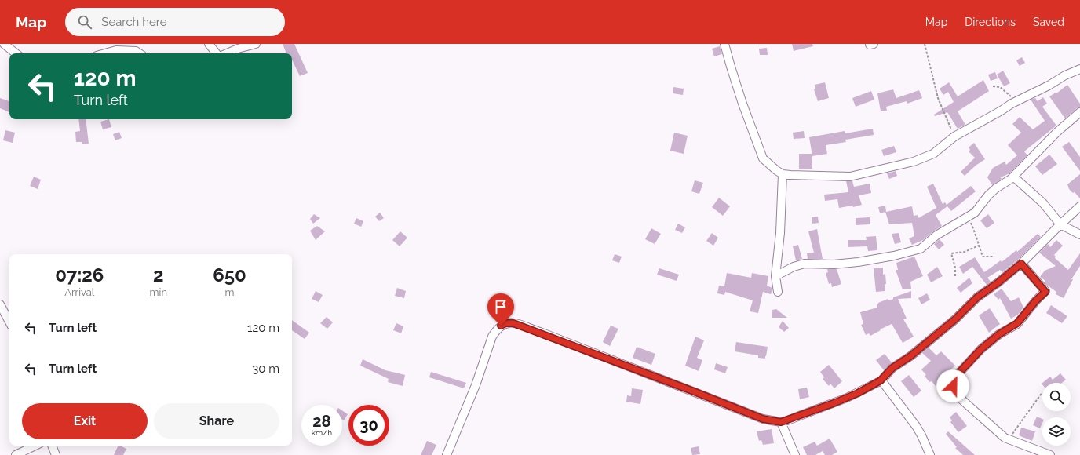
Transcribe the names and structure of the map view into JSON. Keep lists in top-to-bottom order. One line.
{"page":{"header":"Map","search":"Search here","nav":["Map","Directions","Saved"],"turn":["120 m","Turn left"],"eta":["07:26","Arrival","2","min","650","m"],"list":[{"name":"Turn left","value":"120 m"},{"name":"Turn left","value":"30 m"}],"buttons":["Exit","Share"],"speed":"28 km/h","limit":"30"}}
